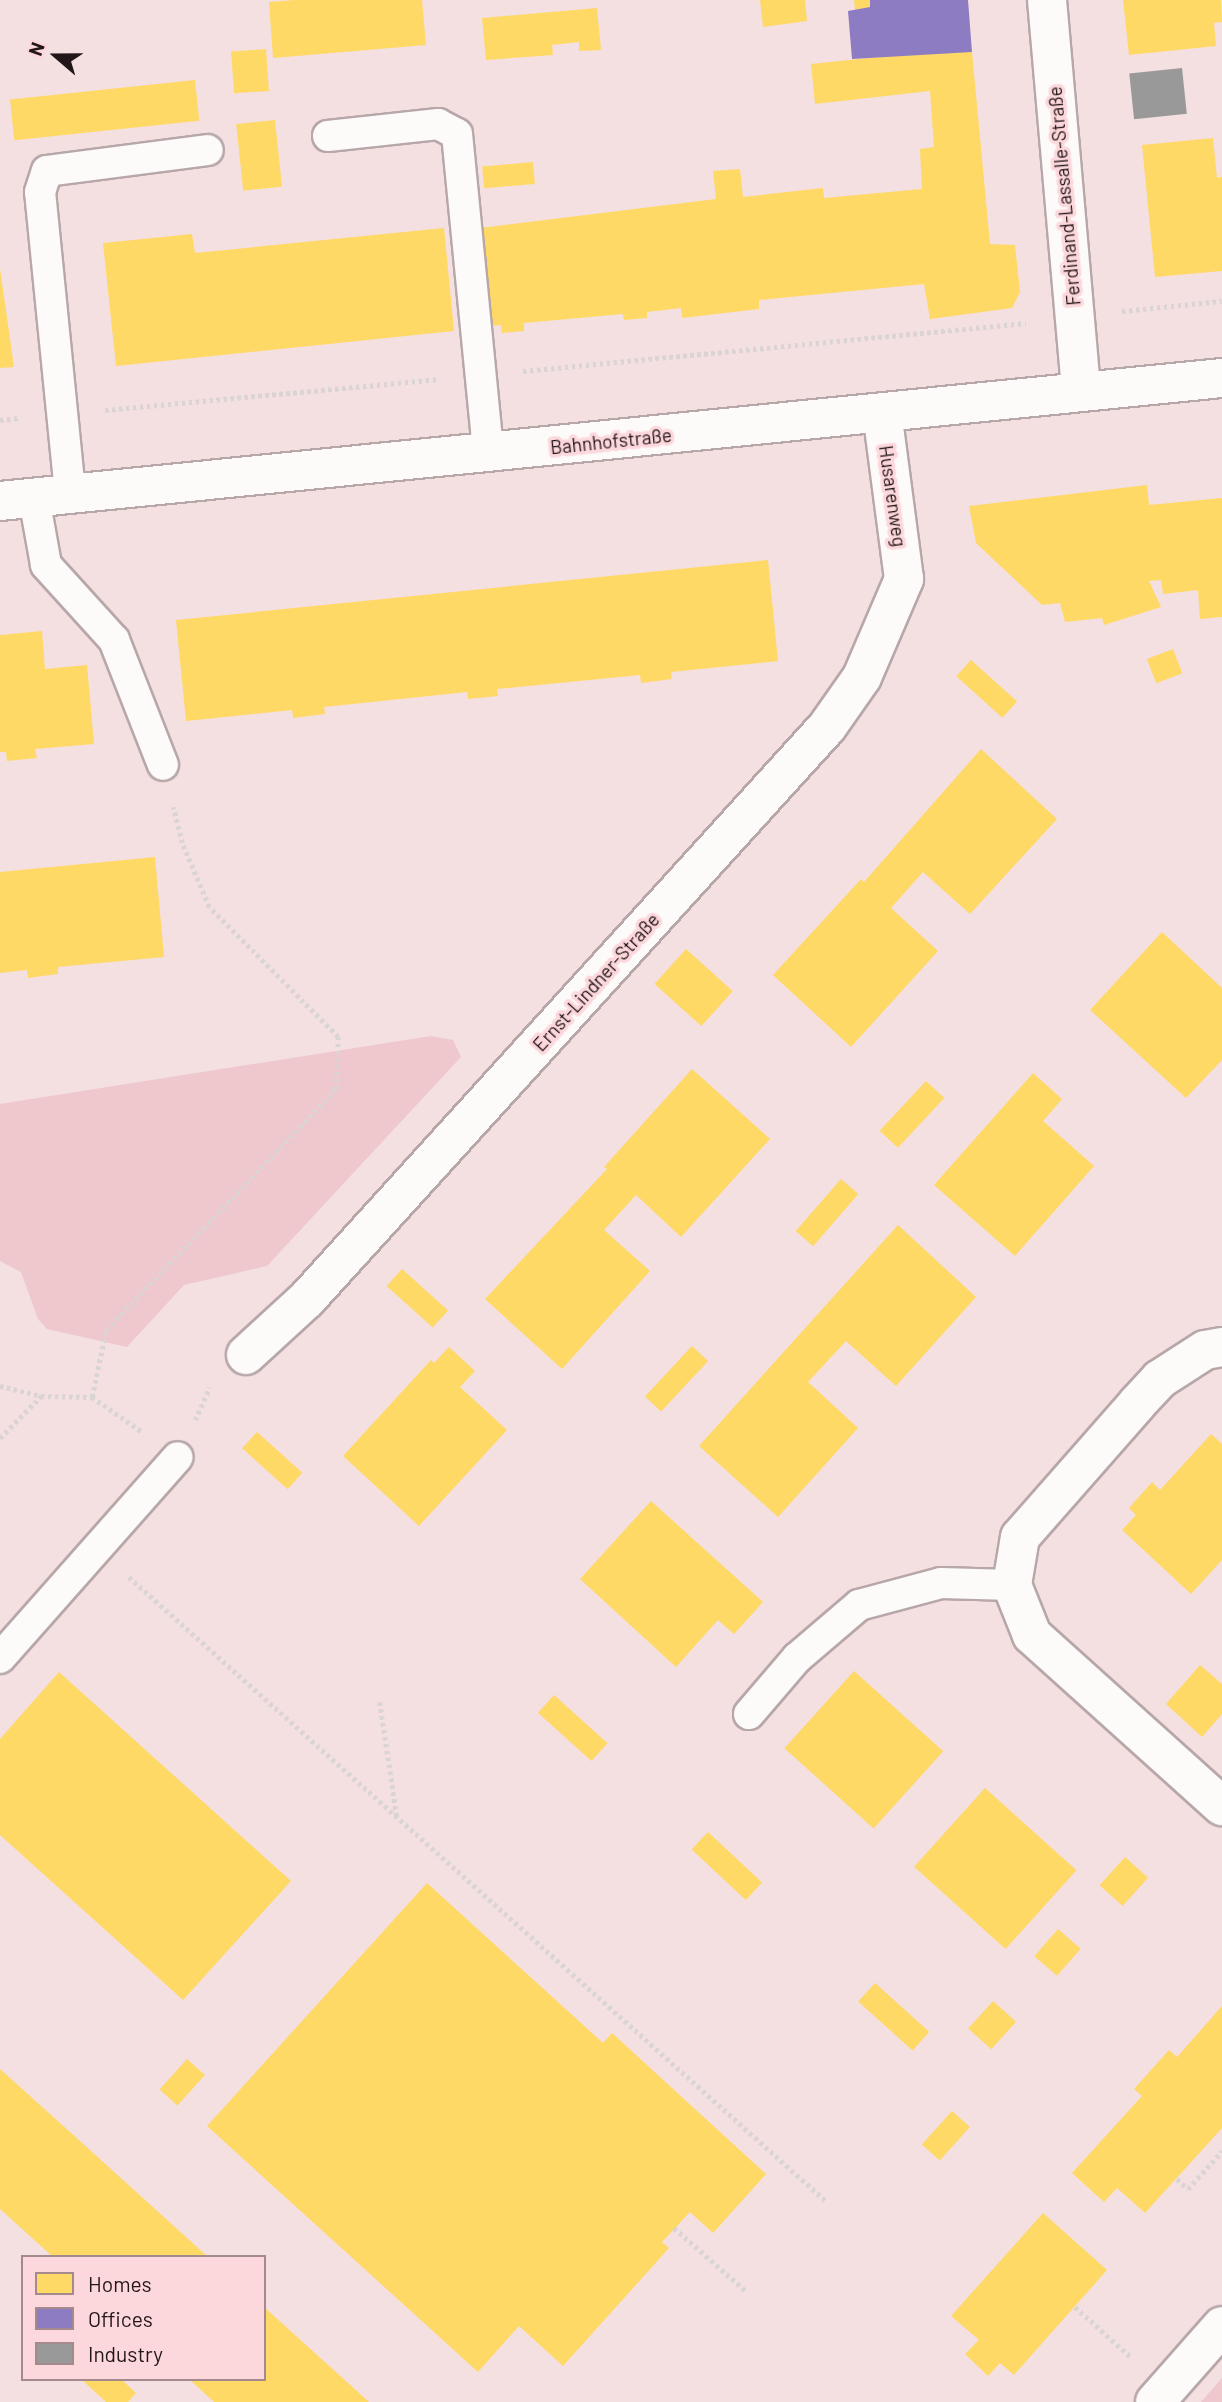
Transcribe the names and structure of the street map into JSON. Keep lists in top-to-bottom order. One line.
{"streets":{"street":["Ferdinand-Lassalle-Straße","Bahnhofstraße","Husarenweg","Ernst-Lindner-Straße"]},"crossings":[["Ferdinand-Lassalle-Straße","Bahnhofstraße"],["Bahnhofstraße","Husarenweg"],["Husarenweg","Ernst-Lindner-Straße"]],"legend":["Homes","Offices","Industry"],"north":"left"}
